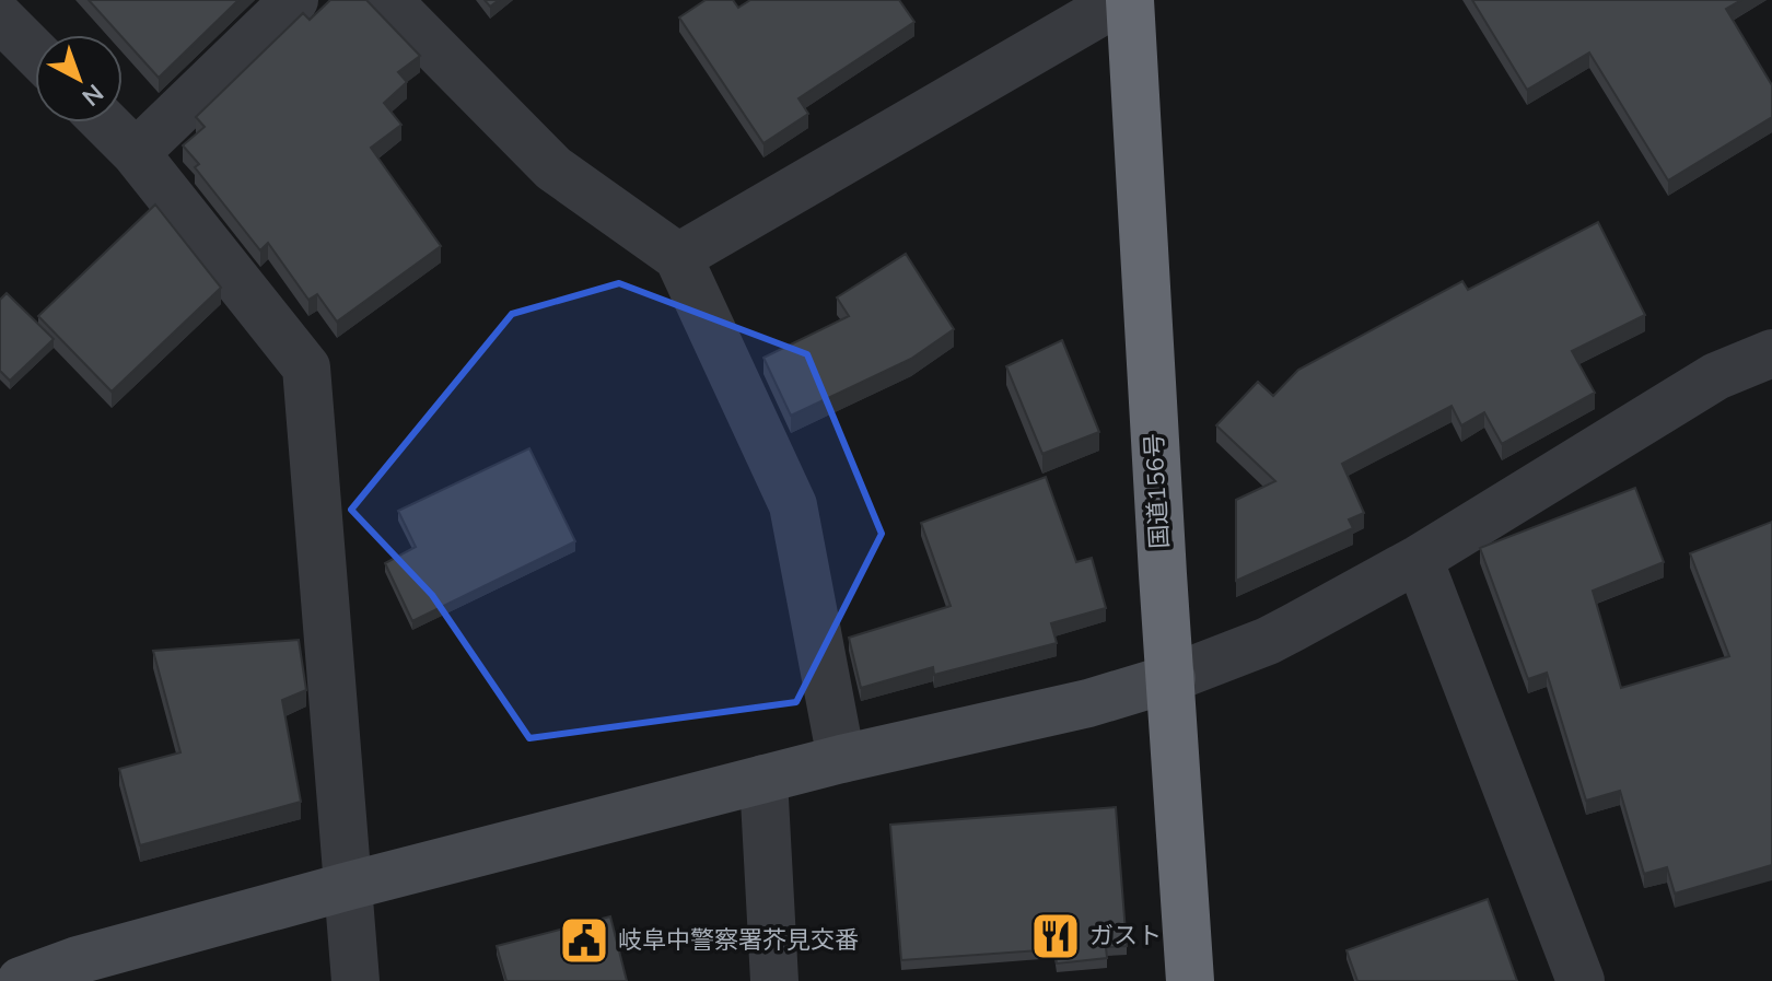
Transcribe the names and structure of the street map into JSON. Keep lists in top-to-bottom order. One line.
{"streets":{"highway":["国道156号"]},"places":{"restaurant":["ガスト"],"public building":["岐阜中警察署芥見交番"]},"north":"bottom right"}
